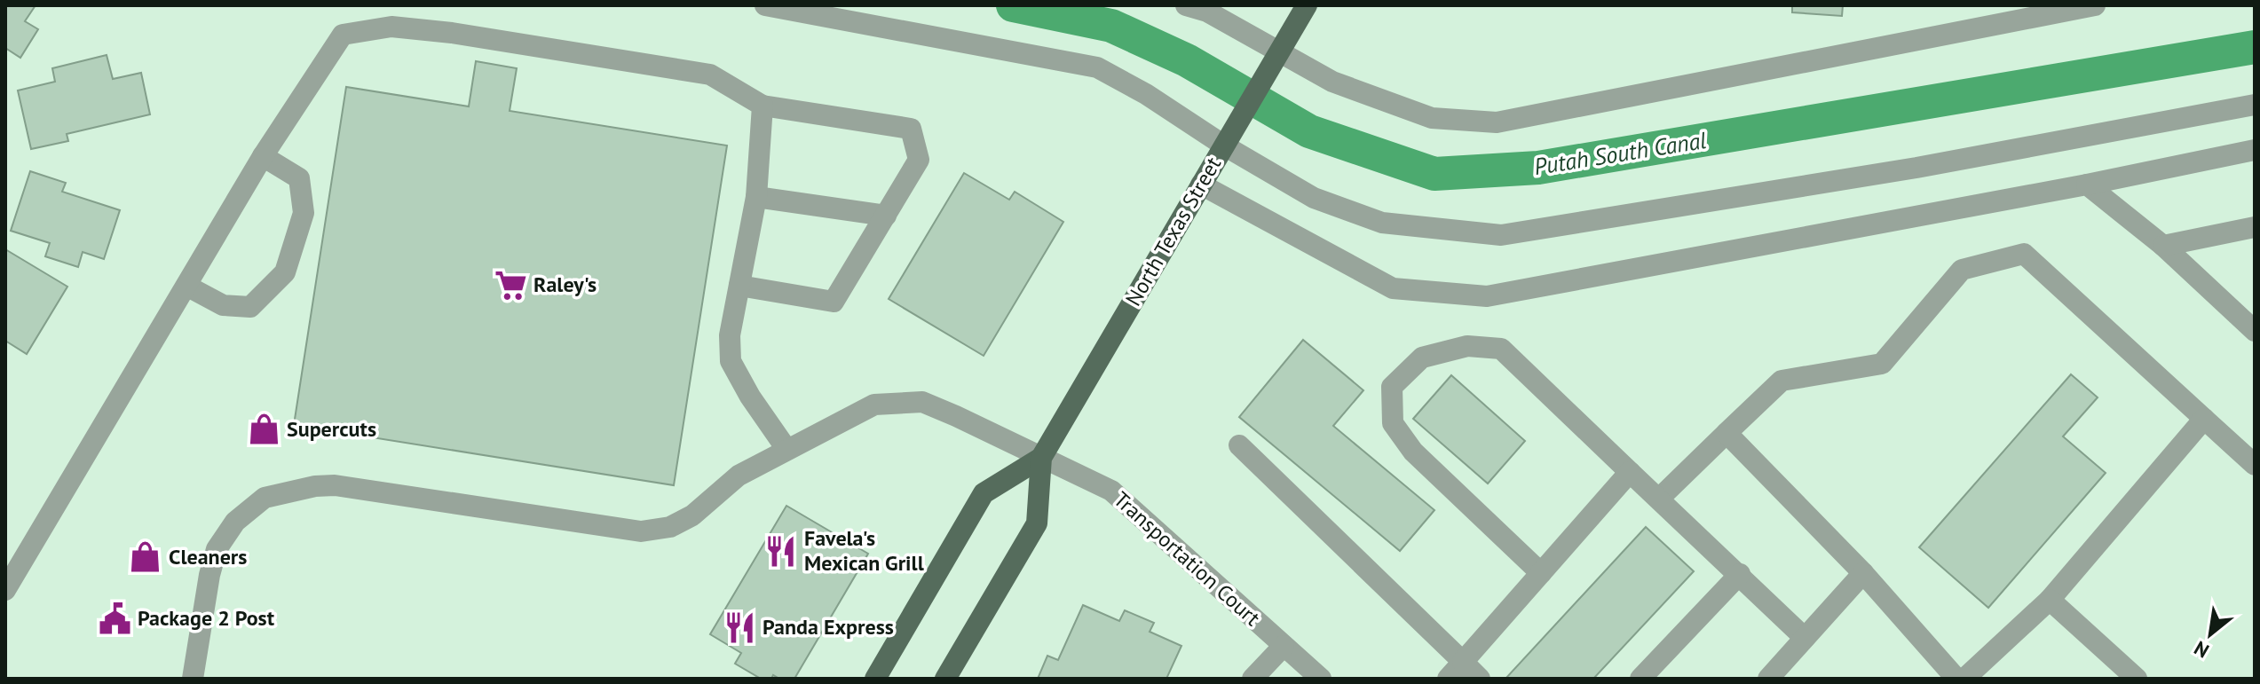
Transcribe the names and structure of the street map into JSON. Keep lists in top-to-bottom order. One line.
{"streets":{"main road":["North Texas Street"],"street":["Transportation Court"]},"crossings":[["North Texas Street","Transportation Court"]],"water":["Putah South Canal"],"places":{"supermarket":["Raley's"],"shop":["Supercuts","Cleaners"],"restaurant":["Favela's Mexican Grill","Panda Express"],"public building":["Package 2 Post"]},"north":"bottom left"}
